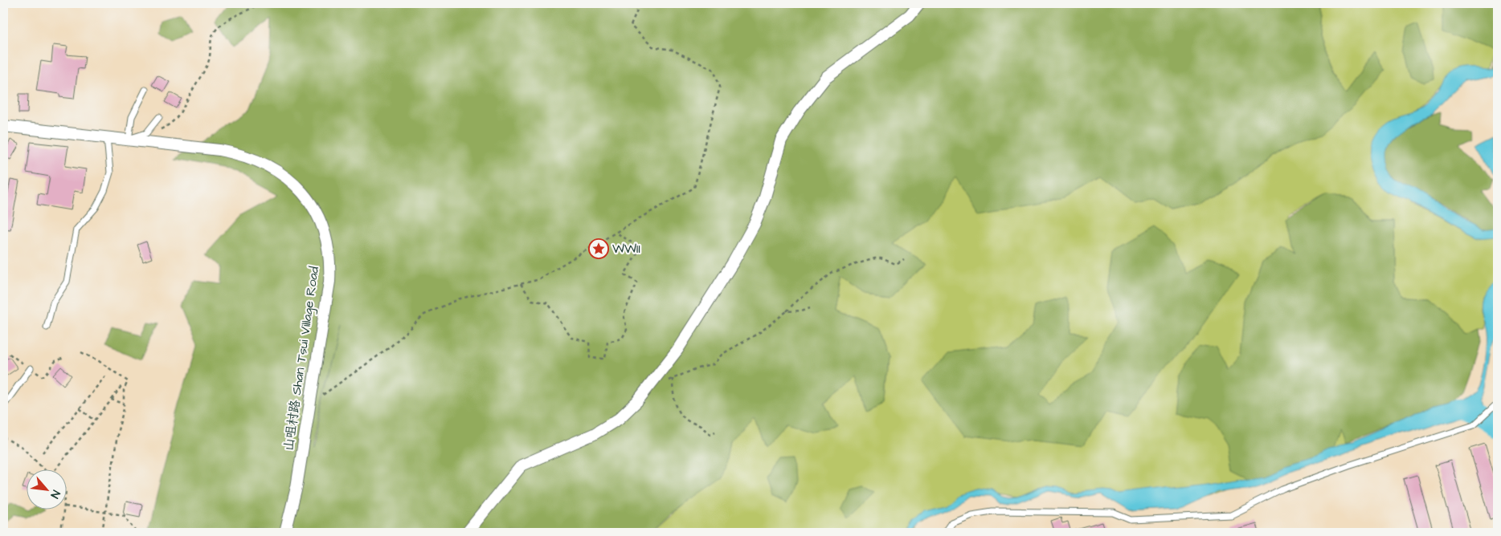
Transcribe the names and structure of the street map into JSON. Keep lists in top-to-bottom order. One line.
{"streets":{"street":["山咀村路 Shan Tsui Village Road"]},"places":{"place":["WWII"]},"north":"bottom right"}
